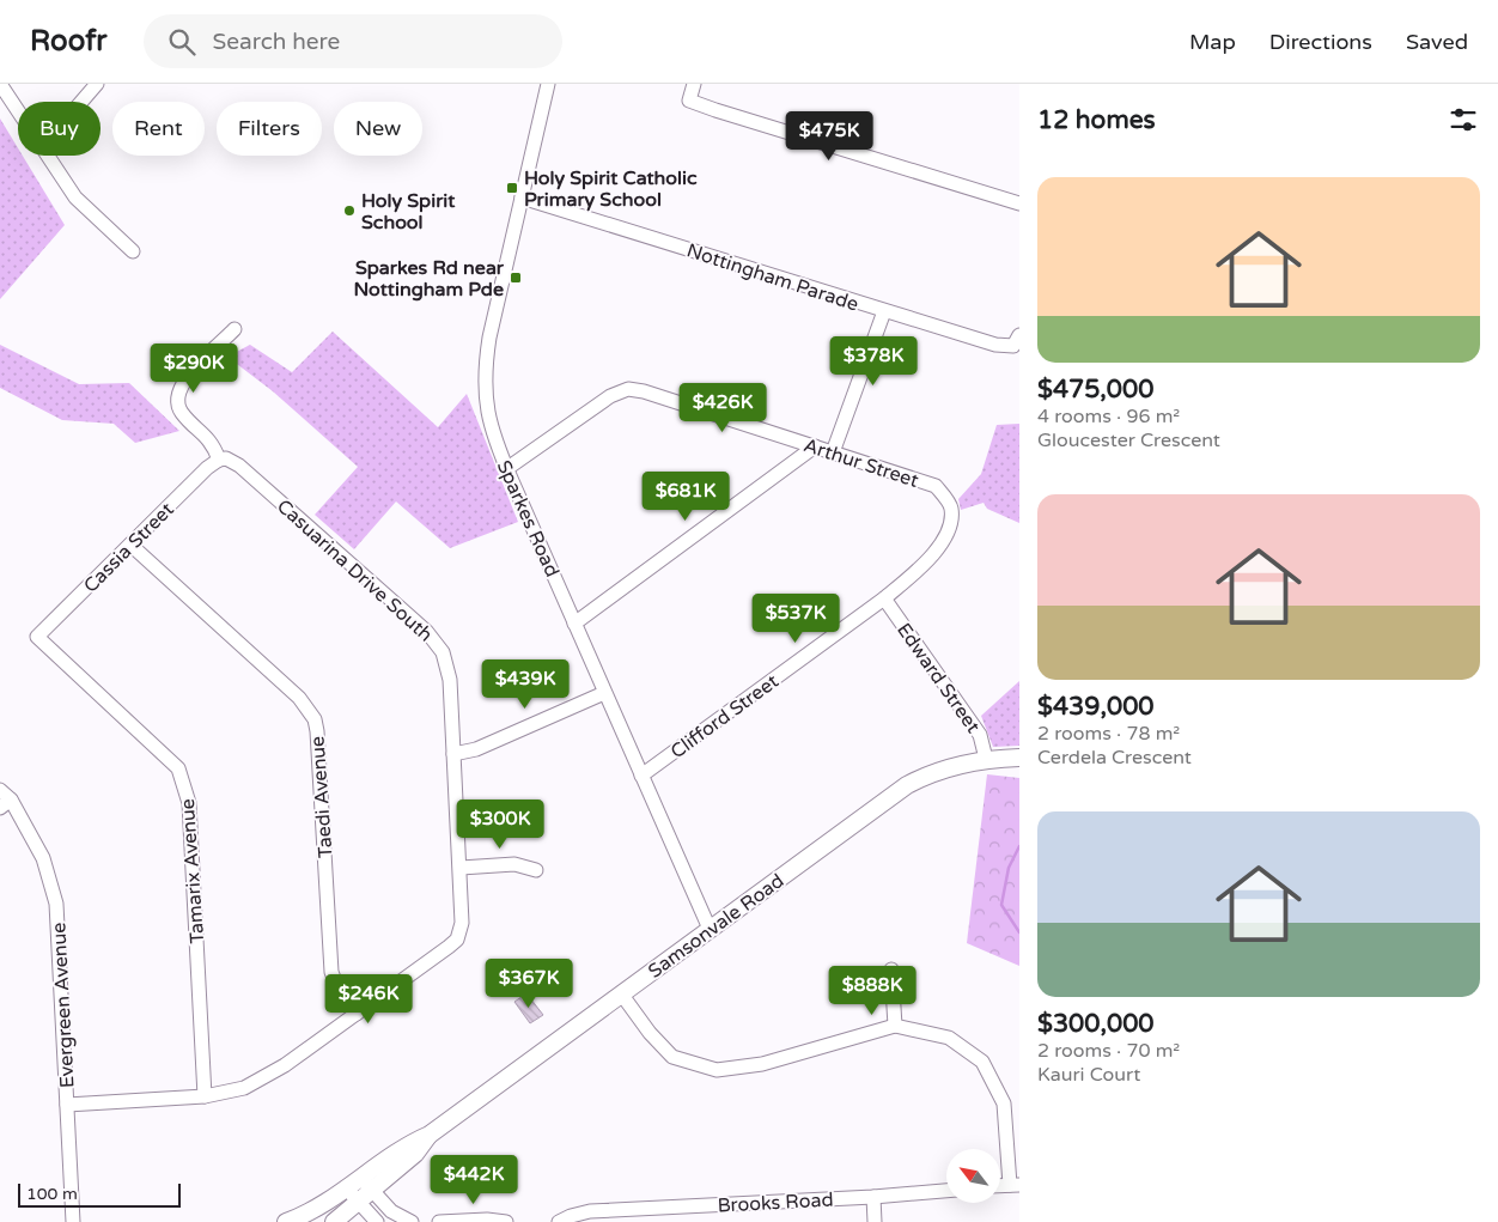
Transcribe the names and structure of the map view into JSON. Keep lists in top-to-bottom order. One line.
{"streets":{"main road":["Samsonvale Road"],"street":["Nottingham Parade","Arthur Street","Sparkes Road","Cassia Street","Casuarina Drive South","Edward Street","Clifford Street","Taedi Avenue","Tamarix Avenue","Evergreen Avenue","Brooks Road"]},"crossings":[["Nottingham Parade","Sparkes Road"],["Arthur Street","Sparkes Road"],["Arthur Street","Clifford Street"],["Sparkes Road","Clifford Street"],["Sparkes Road","Samsonvale Road"],["Cassia Street","Casuarina Drive South"],["Cassia Street","Taedi Avenue"],["Cassia Street","Tamarix Avenue"],["Casuarina Drive South","Taedi Avenue"],["Casuarina Drive South","Tamarix Avenue"],["Casuarina Drive South","Evergreen Avenue"],["Edward Street","Clifford Street"],["Edward Street","Samsonvale Road"]],"places":{"transit":["Holy Spirit Catholic Primary School","Sparkes Rd near Nottingham Pde"],"other":["Holy Spirit School"]},"scale_bar":"100 m","north":"top left","page":{"header":"Roofr","search":"Search here","nav":["Map","Directions","Saved"],"heading":"12 homes","chip":["Buy","Rent","Filters","New"],"price":["$475K","$378K","$290K","$426K","$681K","$537K","$439K","$300K","$367K","$888K","$246K","$442K"],"list":[{"name":"$475,000","note":"4 rooms · 96 m² · Gloucester Crescent"},{"name":"$439,000","note":"2 rooms · 78 m² · Cerdela Crescent"},{"name":"$300,000","note":"2 rooms · 70 m² · Kauri Court"}],"scale":"100 m"}}
